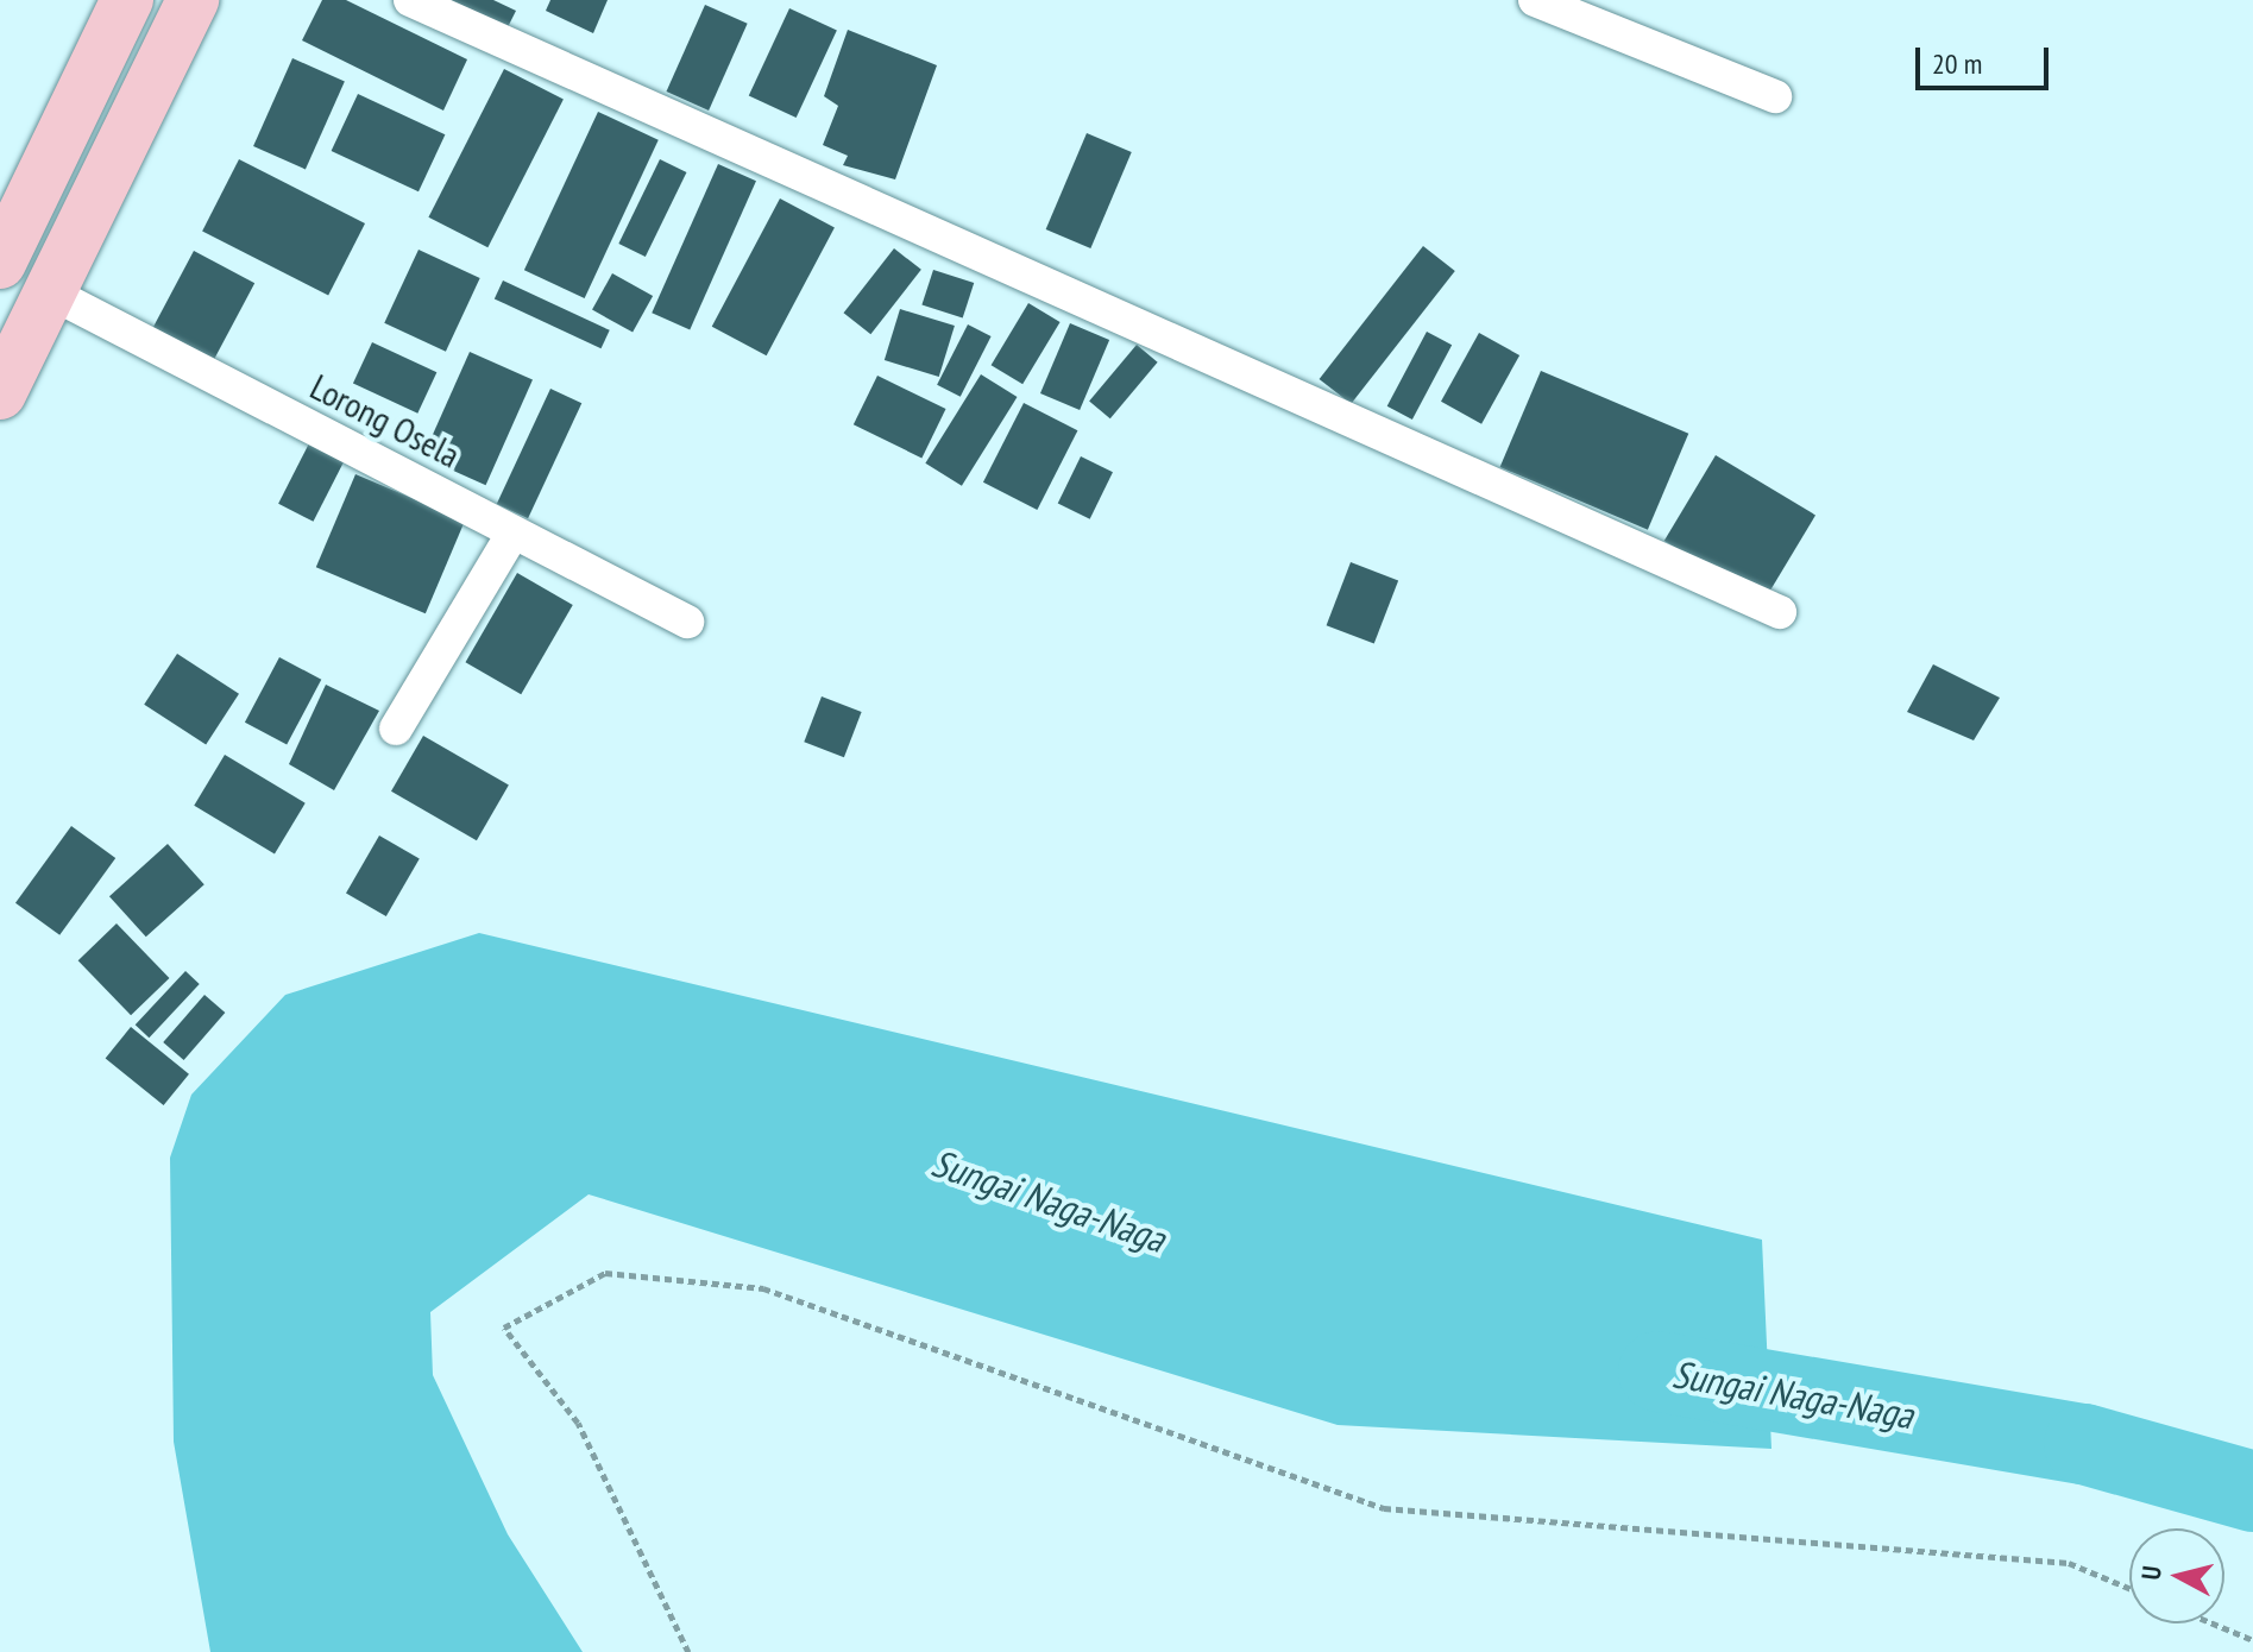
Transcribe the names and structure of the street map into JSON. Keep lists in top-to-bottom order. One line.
{"streets":{"street":["Lorong Osela"]},"water":["Sungai Naga-Naga"],"scale_bar":"20 m","north":"left"}
